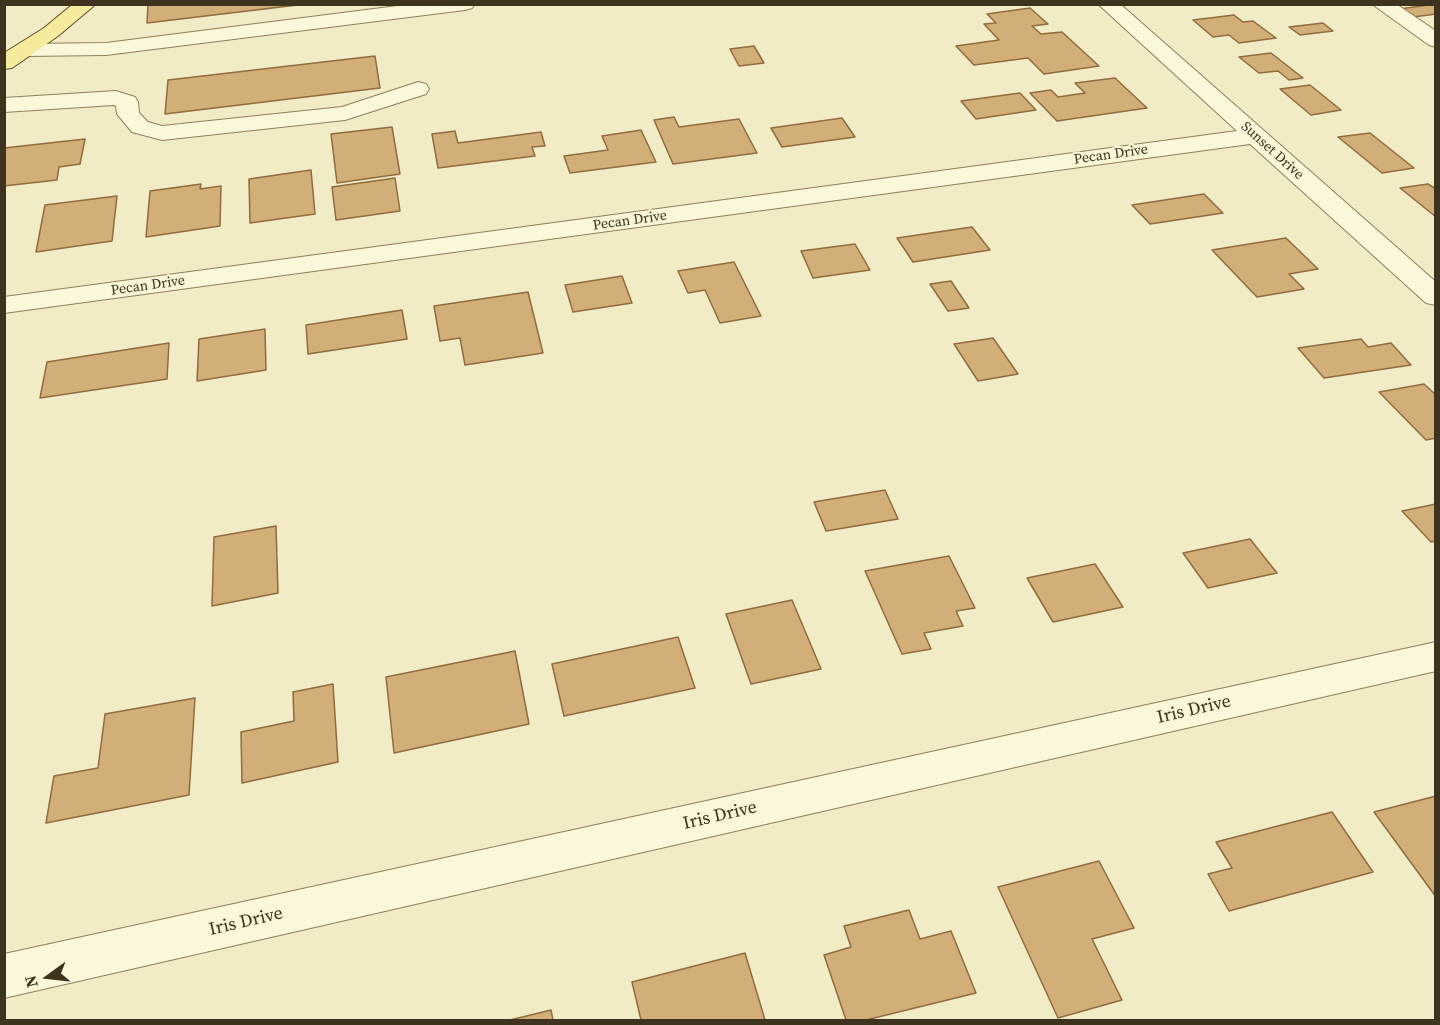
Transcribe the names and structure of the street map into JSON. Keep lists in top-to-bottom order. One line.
{"streets":{"street":["Sunset Drive","Pecan Drive","Iris Drive"]},"crossings":[["Sunset Drive","Pecan Drive"]],"north":"left"}
